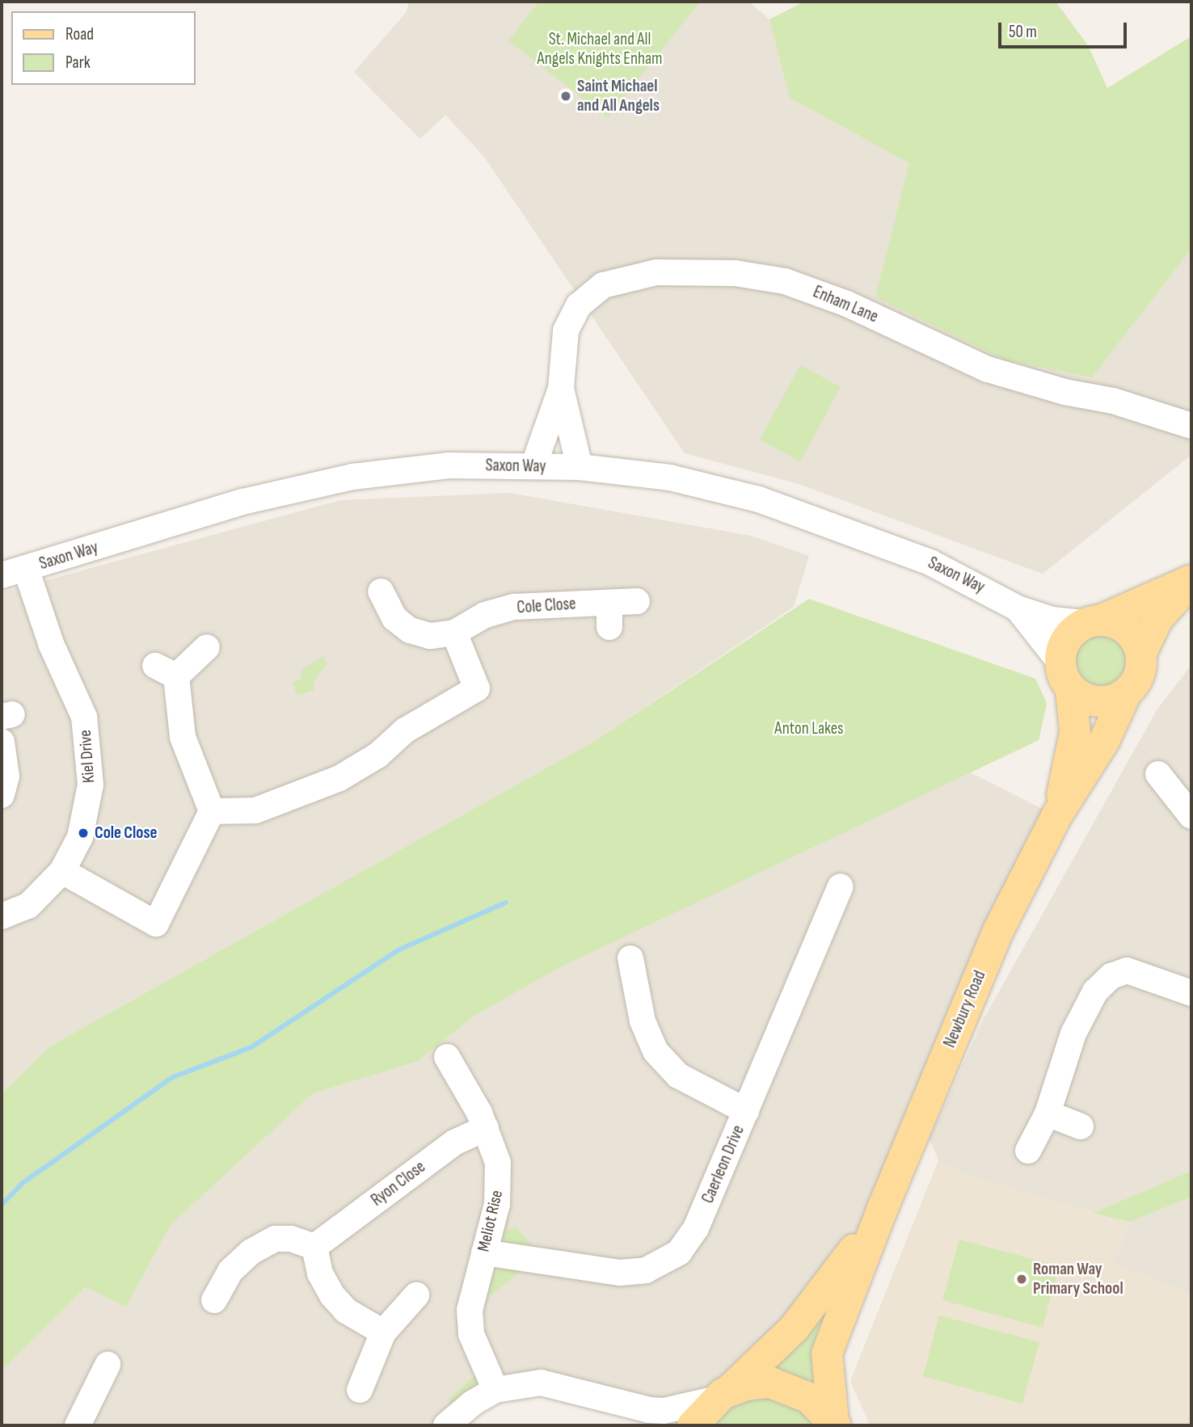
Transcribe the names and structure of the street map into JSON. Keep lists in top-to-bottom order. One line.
{"streets":{"main road":["Newbury Road"],"street":["Enham Lane","Saxon Way","Cole Close","Kiel Drive","Caerleon Drive","Ryon Close","Meliot Rise"]},"crossings":[["Enham Lane","Saxon Way"],["Saxon Way","Kiel Drive"],["Saxon Way","Newbury Road"],["Caerleon Drive","Meliot Rise"],["Ryon Close","Meliot Rise"]],"parks":["St. Michael and All Angels Knights Enham","Anton Lakes"],"places":["Saint Michael and All Angels","Cole Close","Roman Way Primary School"],"legend":["Road","Park"],"scale_bar":"50 m"}
